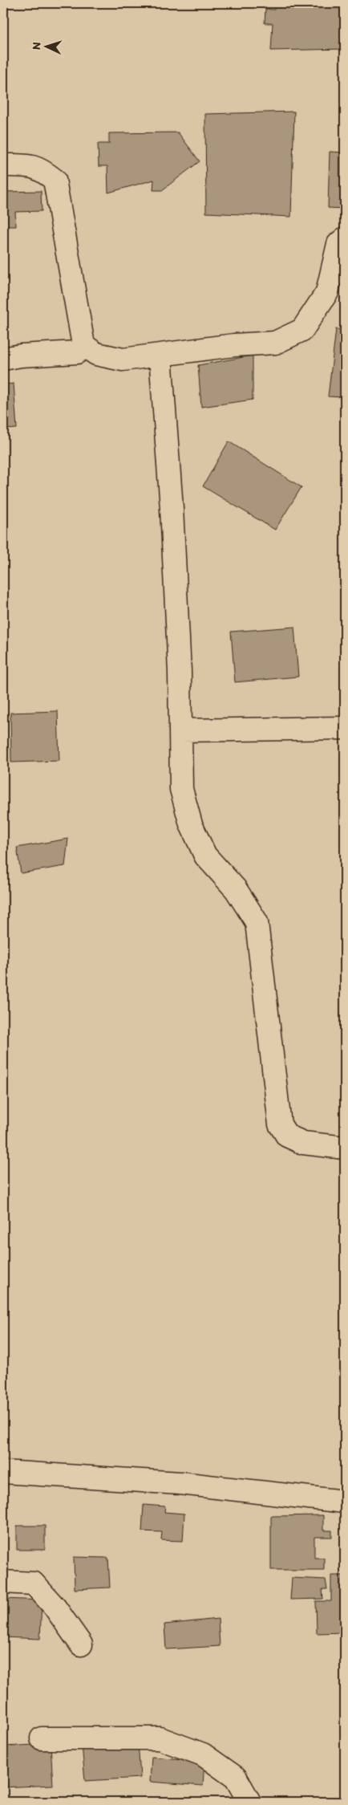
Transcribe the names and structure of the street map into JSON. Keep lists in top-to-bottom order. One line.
{"north":"left"}
